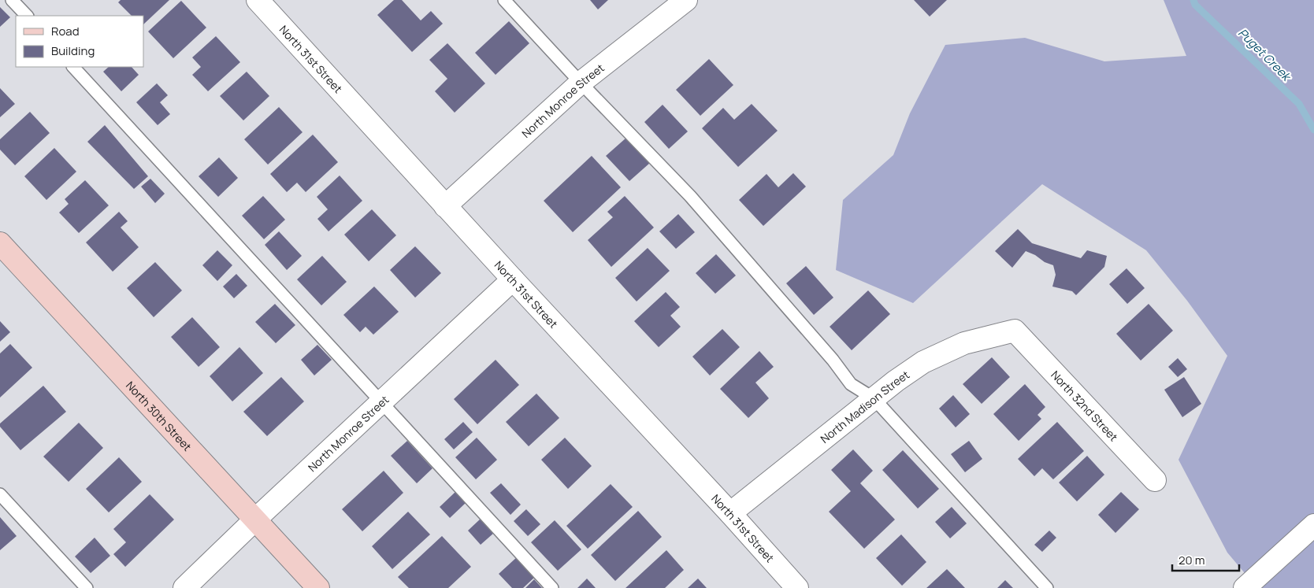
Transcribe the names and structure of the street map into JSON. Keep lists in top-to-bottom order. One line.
{"streets":{"main road":["North 30th Street"],"street":["North 31st Street","North Monroe Street","North 32nd Street","North Madison Street"]},"crossings":[["North 31st Street","North Monroe Street"],["North 31st Street","North Madison Street"],["North Monroe Street","North 30th Street"],["North 32nd Street","North Madison Street"]],"water":["Puget Creek"],"legend":["Road","Building"],"scale_bar":"20 m"}
